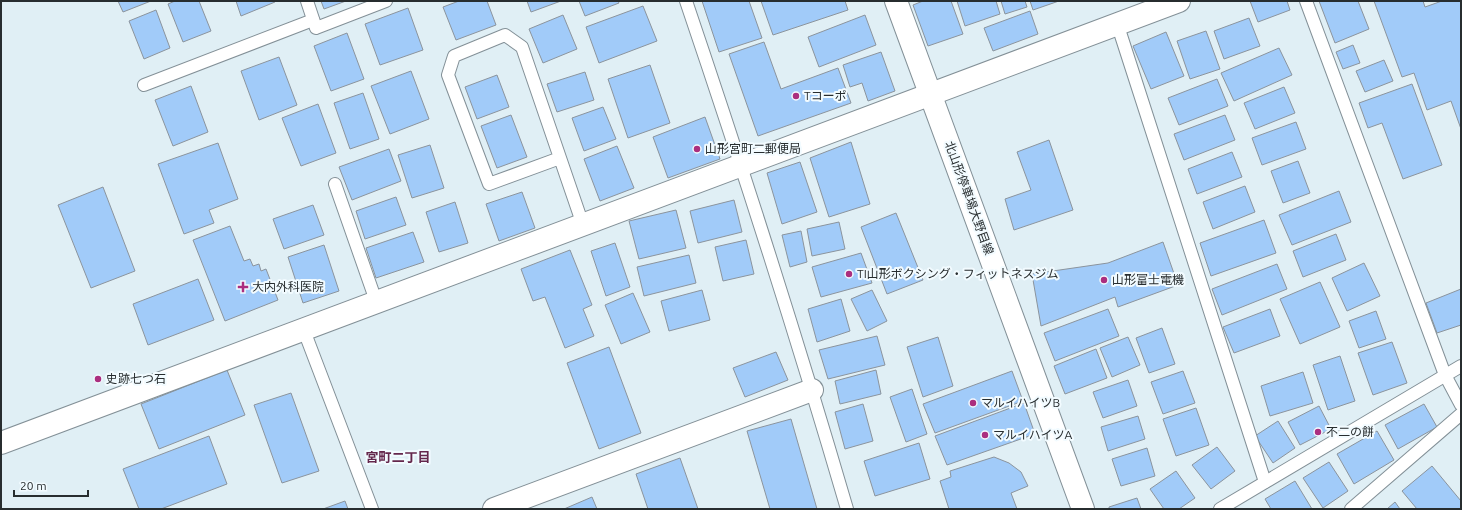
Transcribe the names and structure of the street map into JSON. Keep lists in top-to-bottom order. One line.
{"streets":{"street":["北山形停車場大野目線"]},"districts":["宮町二丁目"],"places":{"other":["Tコーポ","山形宮町二郵便局","TI山形ボクシング・フィットネスジム","山形富士電機","史跡七つ石","マルイハイツB","不二の餅","マルイハイツA"],"health":["大内外科医院"]},"scale_bar":"20 m"}
